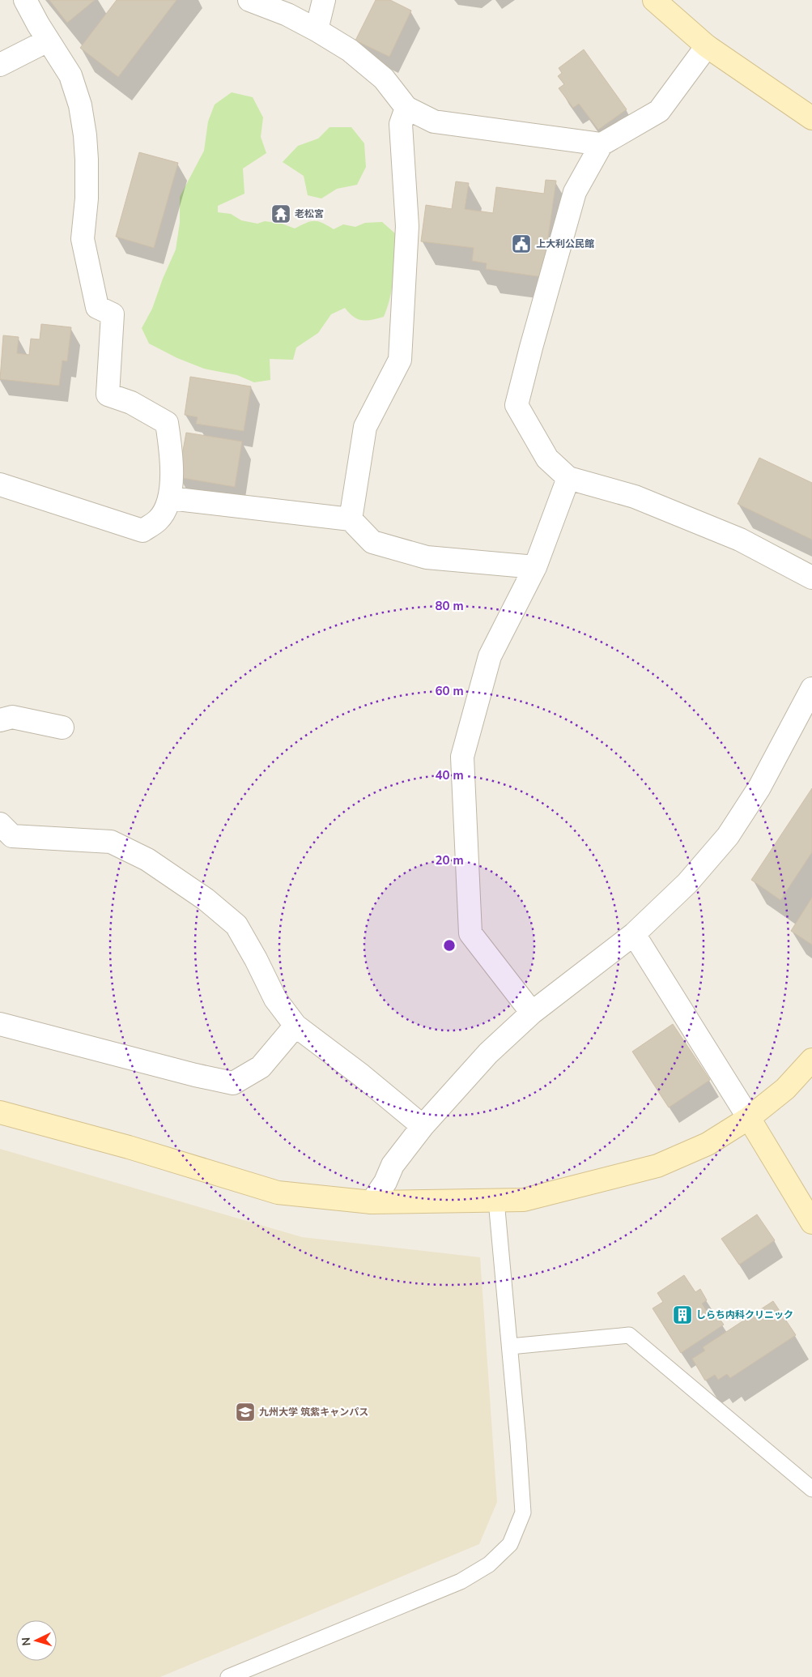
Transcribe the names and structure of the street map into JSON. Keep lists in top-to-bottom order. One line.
{"places":{"temple":["老松宮"],"public building":["上大利公民館"],"building":["しらち内科クリニック"],"school or university":["九州大学 筑紫キャンパス"]},"north":"left","rings":["80 m","60 m","40 m","20 m"]}
